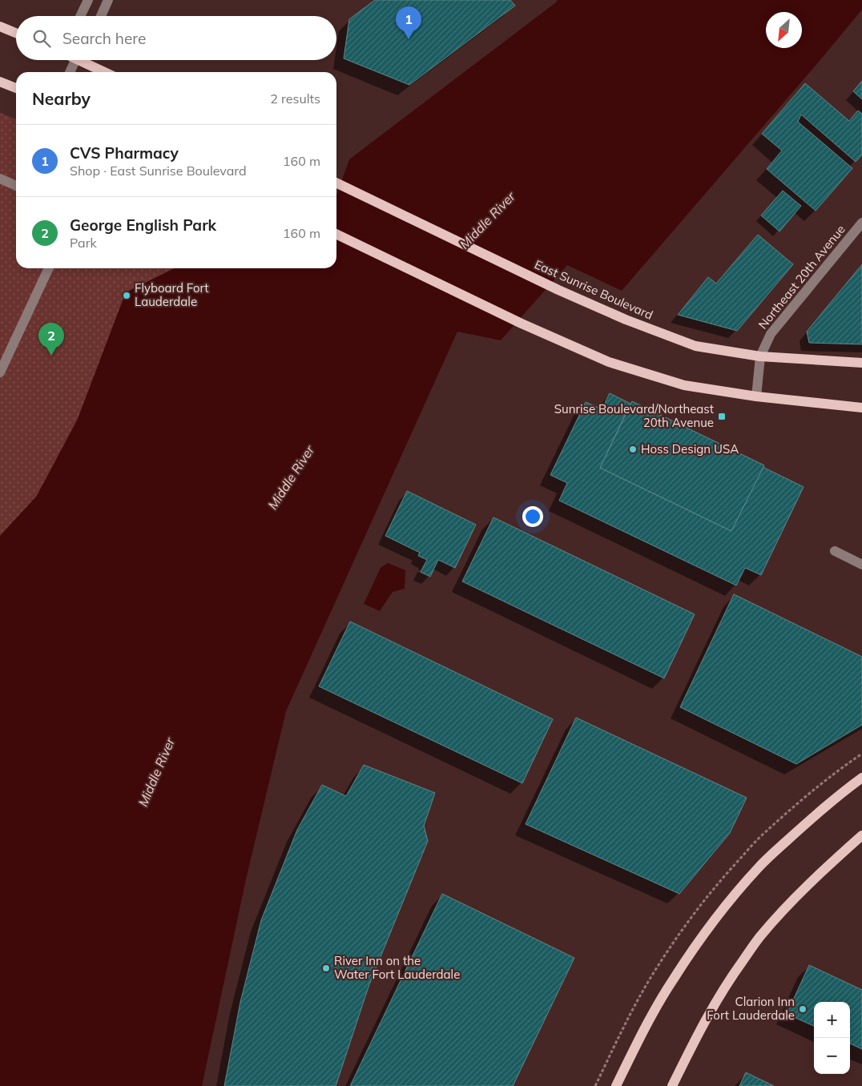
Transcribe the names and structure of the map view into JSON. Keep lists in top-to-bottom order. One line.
{"streets":{"main road":["East Sunrise Boulevard"],"street":["Northeast 20th Avenue"]},"crossings":[["Northeast 20th Avenue","East Sunrise Boulevard"]],"water":["Middle River"],"places":{"other":["Flyboard Fort Lauderdale","Hoss Design USA","River Inn on the Water Fort Lauderdale","Clarion Inn Fort Lauderdale"],"transit":["Sunrise Boulevard/Northeast 20th Avenue"]},"north":"bottom left","page":{"pins":["1","2"],"search":"Search here","heading":["Nearby","2 results"],"list":[{"mark":"1","name":"CVS Pharmacy","note":"Shop · East Sunrise Boulevard","value":"160 m"},{"mark":"2","name":"George English Park","note":"Park","value":"160 m"}],"map_buttons":["+","−"]}}
